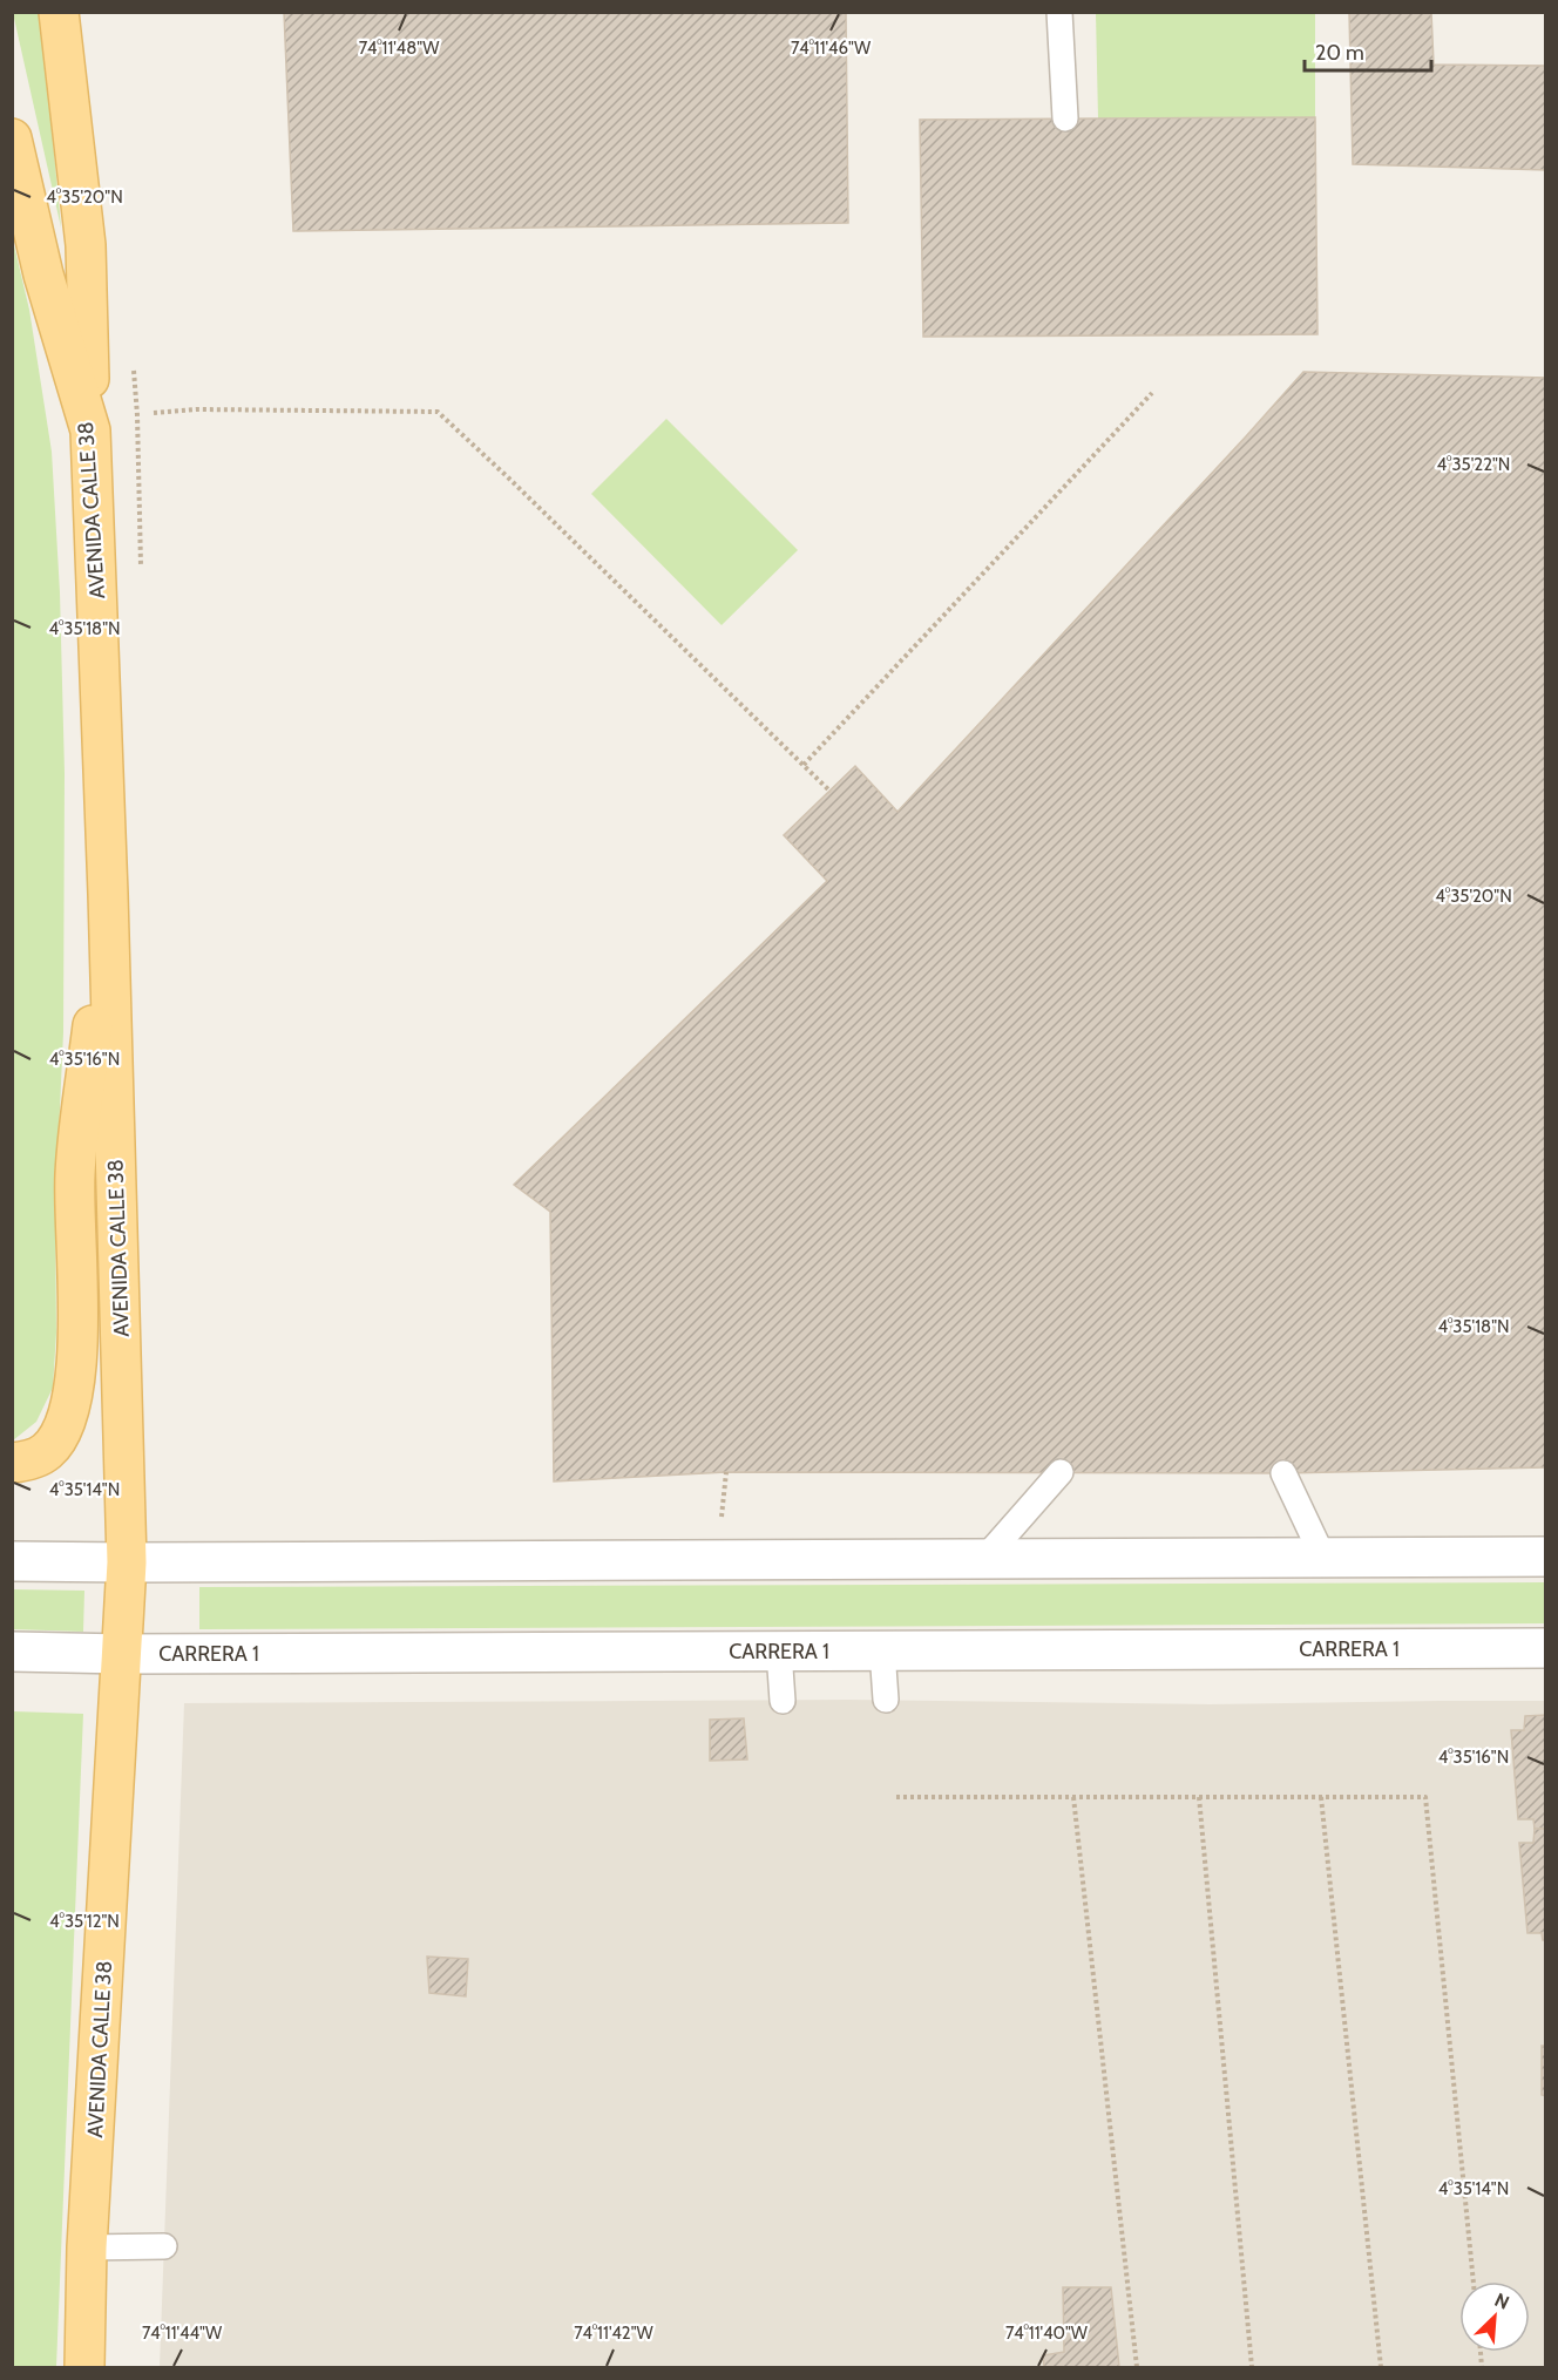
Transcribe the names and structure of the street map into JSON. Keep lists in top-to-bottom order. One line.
{"streets":{"main road":["AVENIDA CALLE 38"],"street":["CARRERA 1"]},"crossings":[["AVENIDA CALLE 38","CARRERA 1"]],"scale_bar":"20 m","north":"top right","coordinates":["74°11'48\"W","74°11'46\"W","4°35'20\"N","4°35'22\"N","4°35'18\"N","4°35'16\"N","4°35'14\"N","4°35'12\"N","74°11'44\"W","74°11'42\"W","74°11'40\"W"]}
